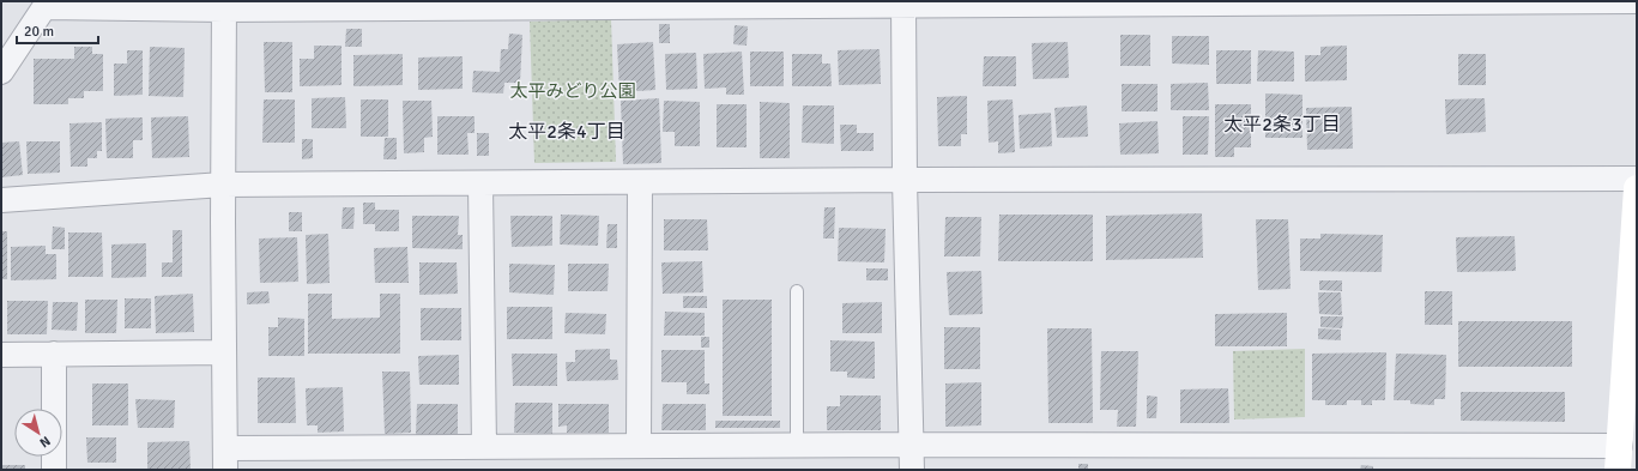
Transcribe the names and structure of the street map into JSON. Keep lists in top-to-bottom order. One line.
{"districts":["太平2条3丁目","太平2条4丁目"],"parks":["太平みどり公園"],"scale_bar":"20 m","north":"bottom right"}
